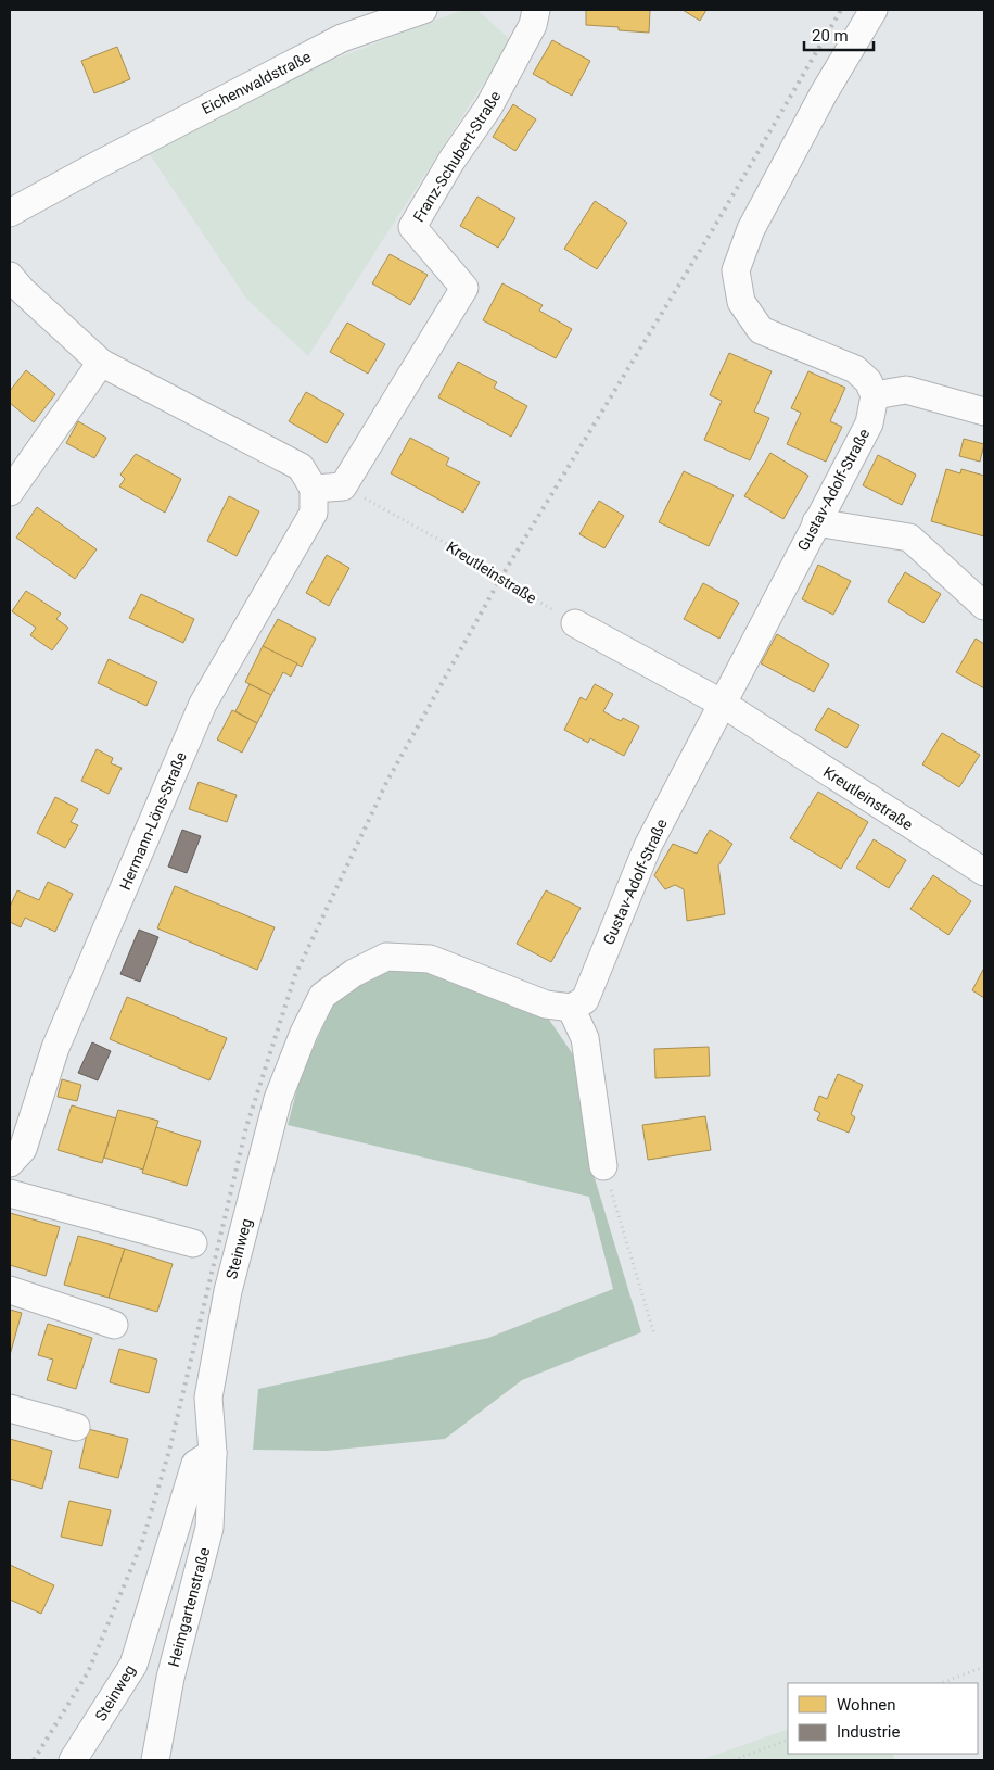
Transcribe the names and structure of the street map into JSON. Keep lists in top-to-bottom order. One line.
{"streets":{"street":["Eichenwaldstraße","Franz-Schubert-Straße","Gustav-Adolf-Straße","Kreutleinstraße","Hermann-Löns-Straße","Steinweg","Heimgartenstraße"]},"crossings":[["Franz-Schubert-Straße","Kreutleinstraße"],["Gustav-Adolf-Straße","Kreutleinstraße"],["Gustav-Adolf-Straße","Steinweg"],["Steinweg","Heimgartenstraße"]],"legend":["Wohnen","Industrie"],"scale_bar":"20 m"}
